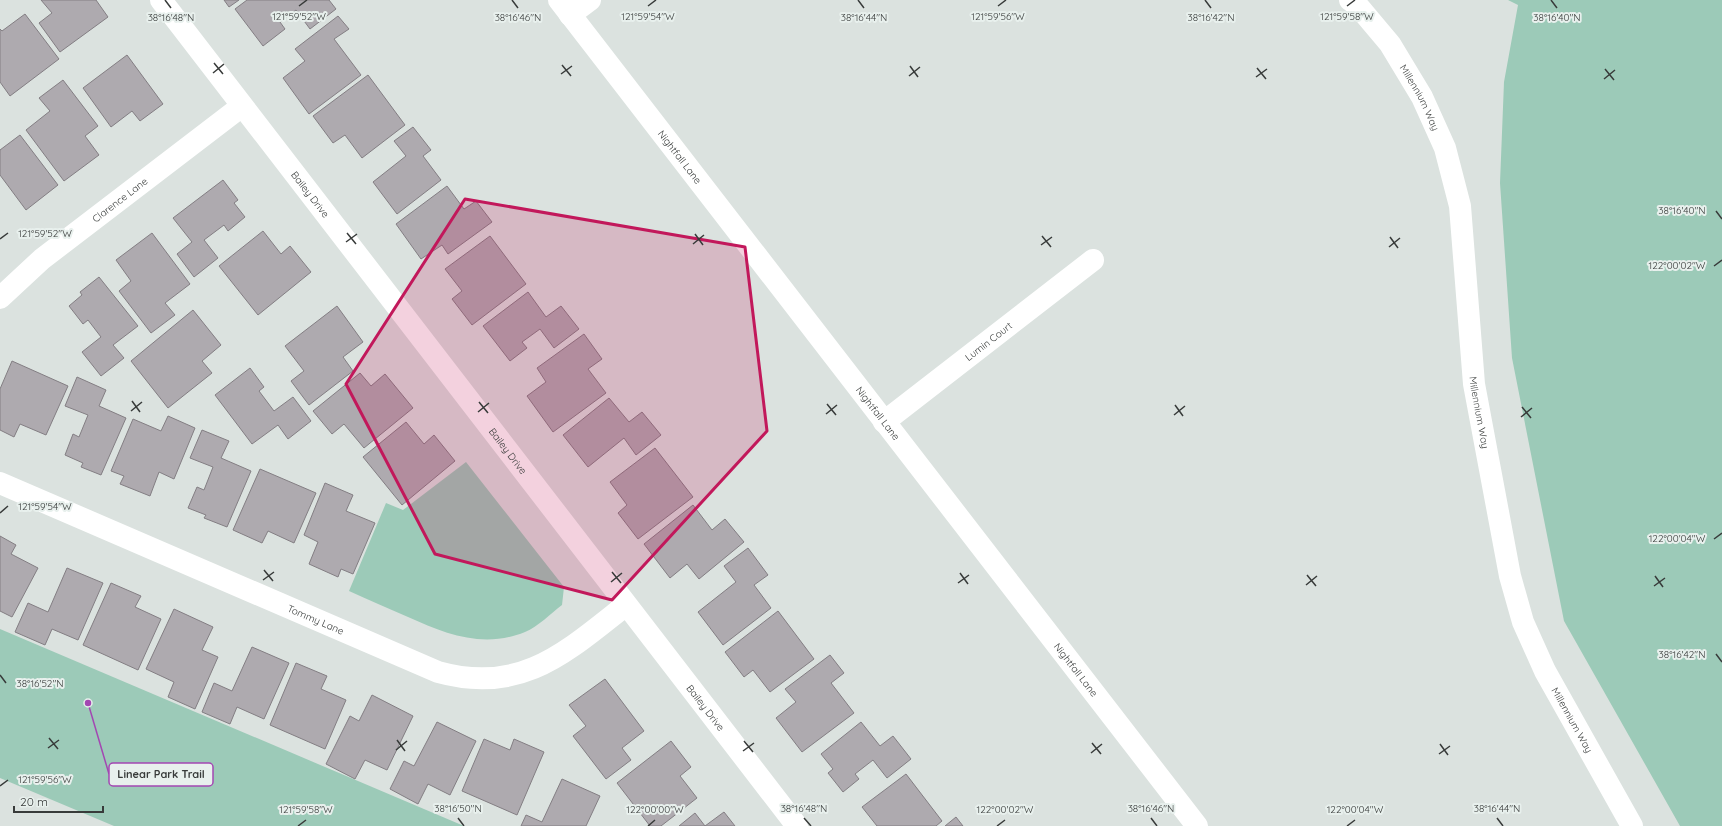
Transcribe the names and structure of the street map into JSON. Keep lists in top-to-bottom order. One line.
{"streets":{"street":["Millennium Way","Nightfall Lane","Bailey Drive","Clarence Lane","Lumin Court","Tommy Lane"]},"crossings":[["Nightfall Lane","Lumin Court"],["Bailey Drive","Clarence Lane"],["Bailey Drive","Tommy Lane"]],"places":["Linear Park Trail"],"scale_bar":"20 m","coordinates":["121°59'52\"W","121°59'54\"W","121°59'58\"W","121°59'56\"W","38°16'48\"N","38°16'46\"N","38°16'44\"N","38°16'42\"N","38°16'40\"N","122°00'02\"W","122°00'04\"W","38°16'52\"N","38°16'50\"N","122°00'00\"W"]}
